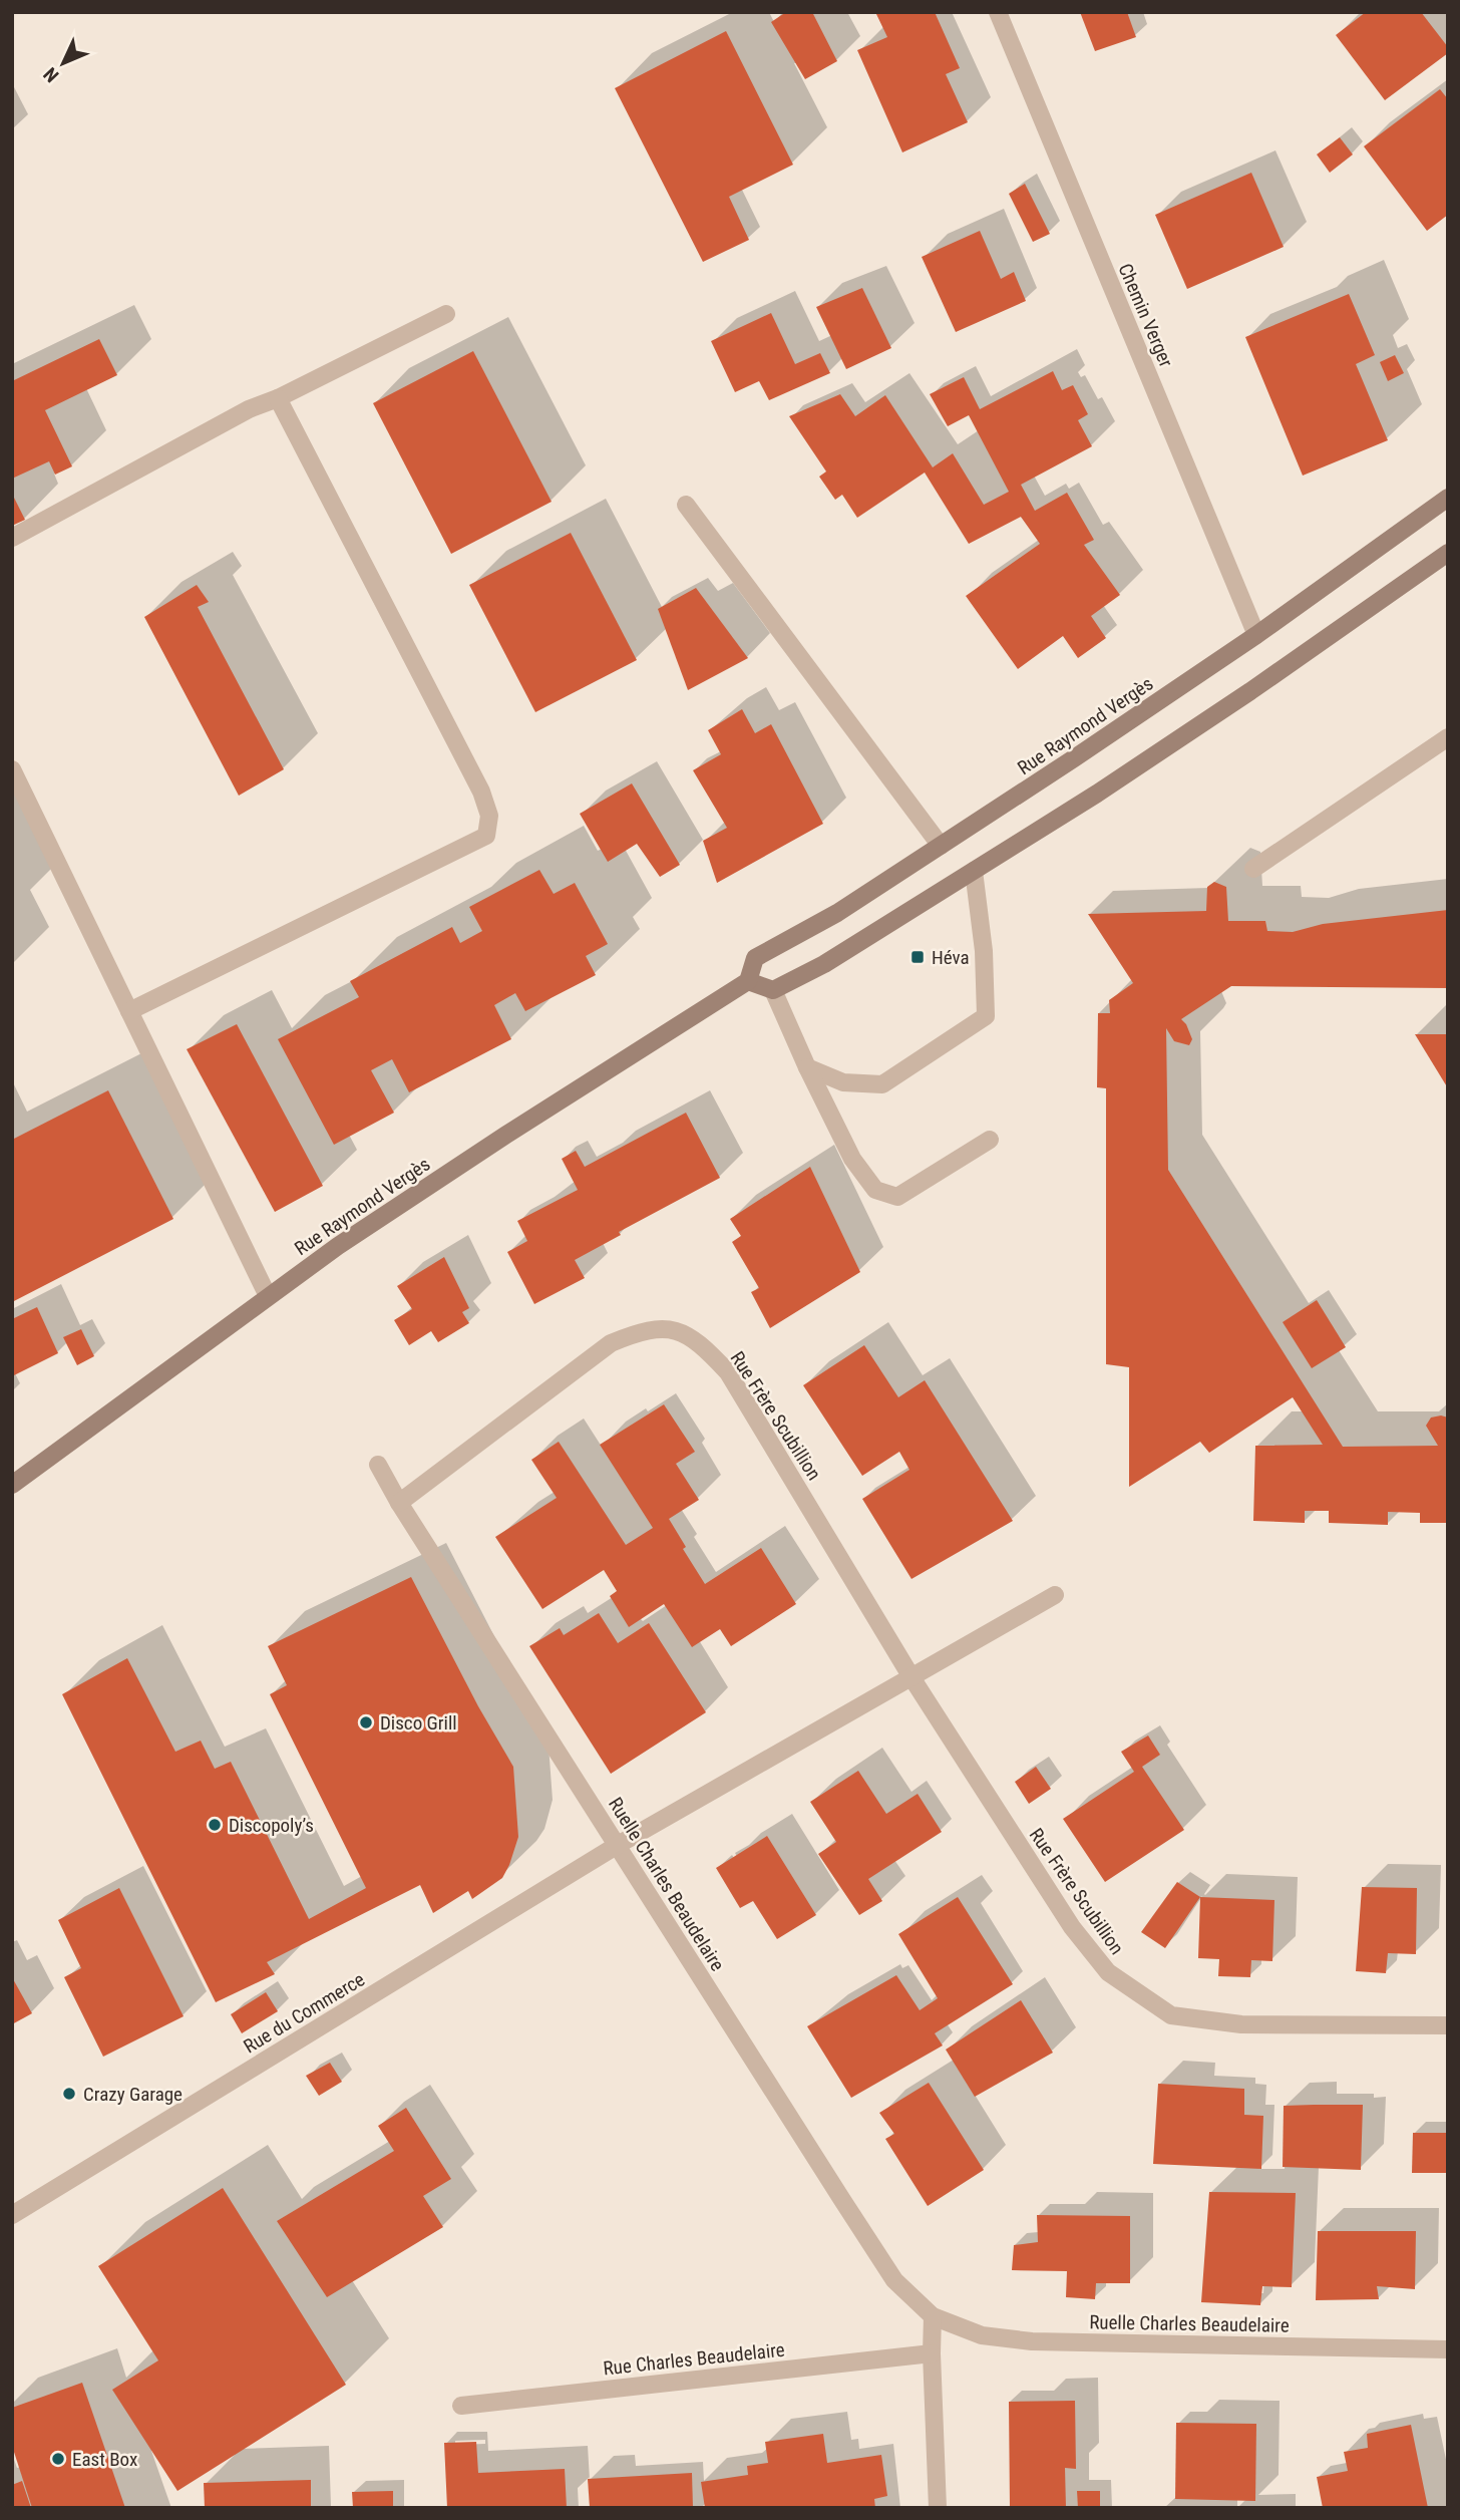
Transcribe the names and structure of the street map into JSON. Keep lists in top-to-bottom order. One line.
{"streets":{"main road":["Rue Raymond Vergès"],"street":["Chemin Verger","Rue Frère Scubillion","Ruelle Charles Beaudelaire","Rue du Commerce","Rue Charles Beaudelaire"]},"crossings":[["Chemin Verger","Rue Raymond Vergès"],["Rue Frère Scubillion","Ruelle Charles Beaudelaire"],["Ruelle Charles Beaudelaire","Rue du Commerce"]],"places":{"transit":["Héva"],"other":["Disco Grill","Discopoly’s","Crazy Garage","East Box"]},"north":"bottom left"}
